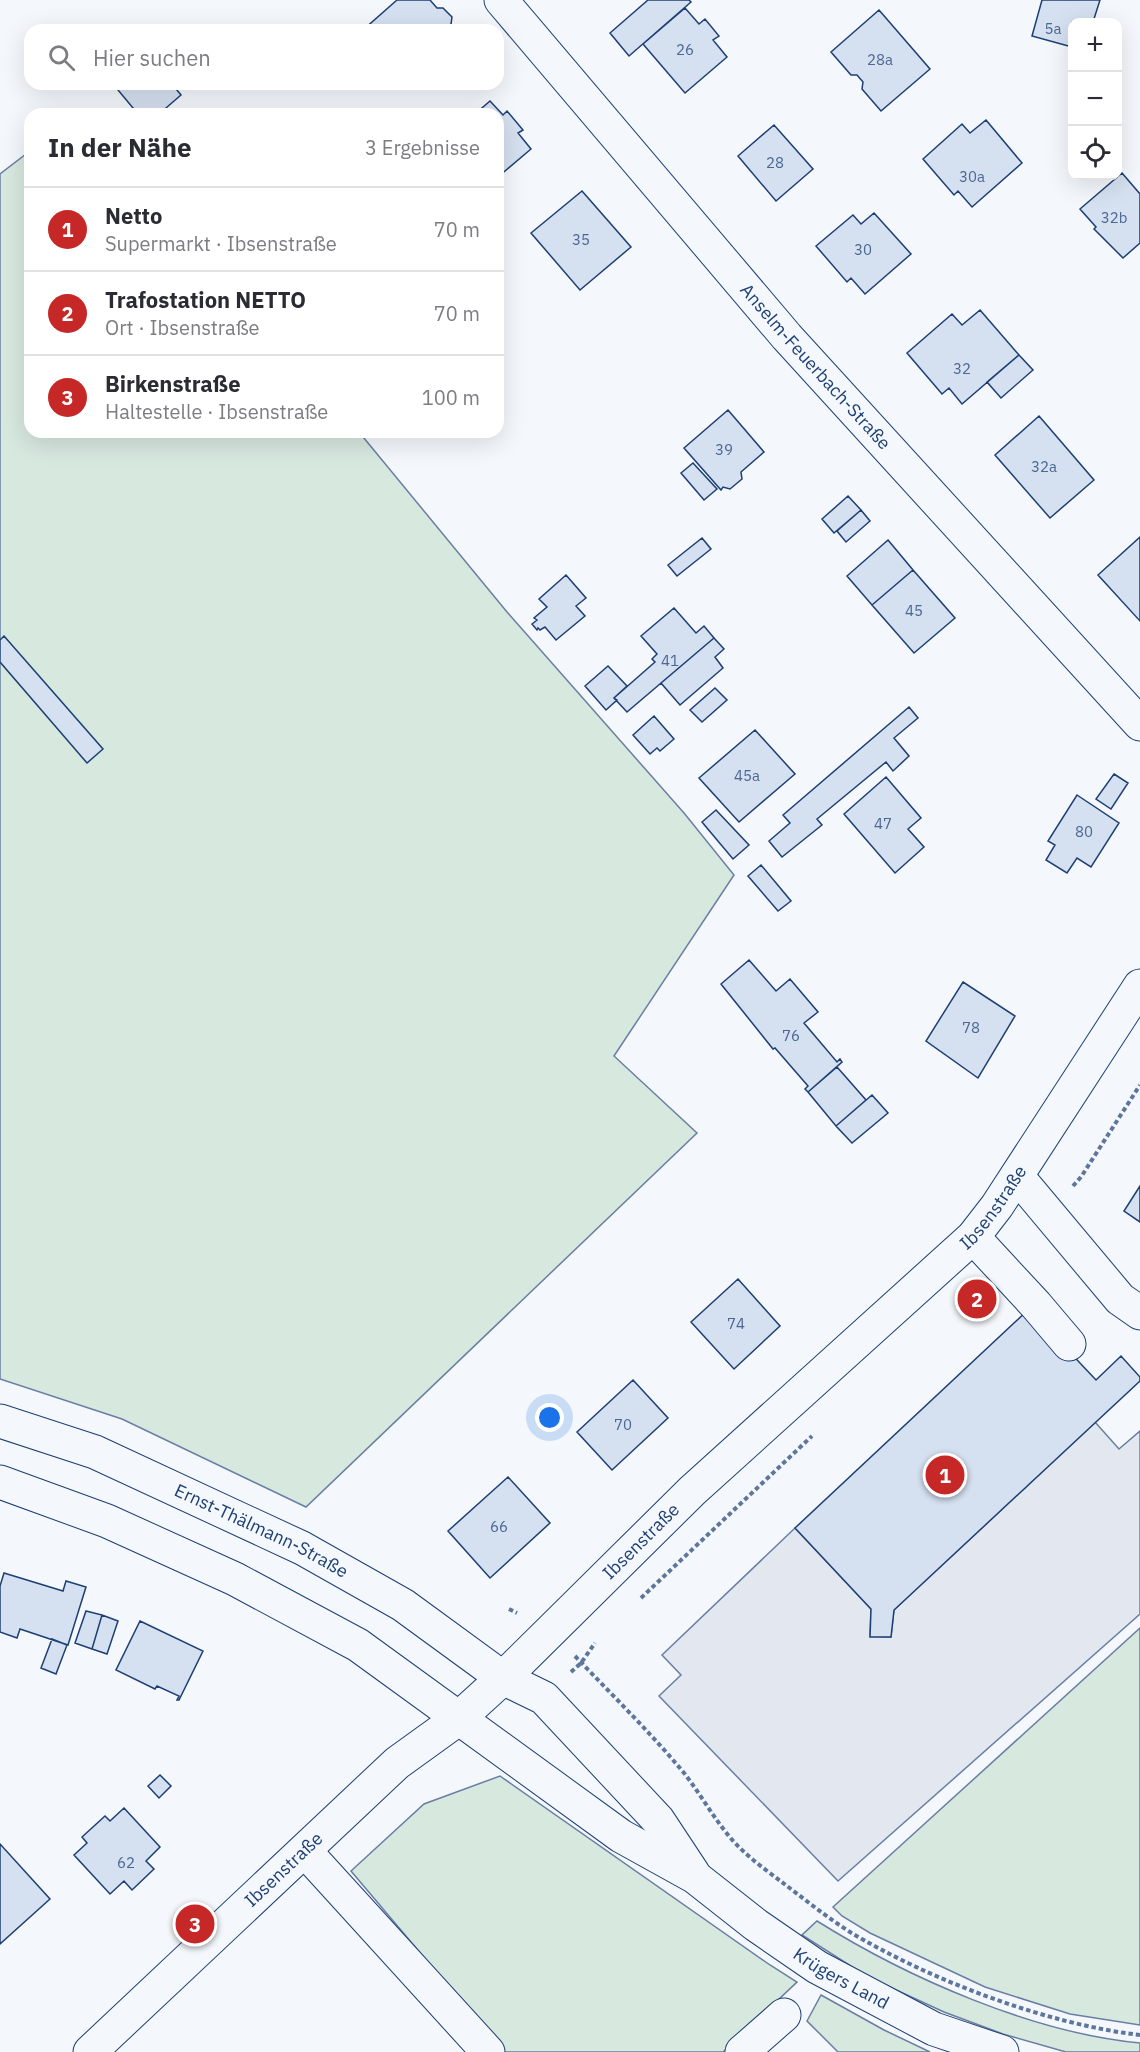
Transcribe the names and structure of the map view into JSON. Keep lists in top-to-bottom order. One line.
{"streets":{"street":["Anselm-Feuerbach-Straße","Ibsenstraße","Ernst-Thälmann-Straße","Krügers Land"]},"crossings":[["Ibsenstraße","Ernst-Thälmann-Straße"],["Ibsenstraße","Krügers Land"],["Ernst-Thälmann-Straße","Krügers Land"]],"house_numbers":["5a","26","28a","28","30a","32b","35","30","32","39","32a","45","41","45a","47","80","78","76","74","70","66","62"],"page":{"map_buttons":["+","−"],"search":"Hier suchen","heading":["In der Nähe","3 Ergebnisse"],"list":[{"mark":"1","name":"Netto","note":"Supermarkt · Ibsenstraße","value":"70 m"},{"mark":"2","name":"Trafostation NETTO","note":"Ort · Ibsenstraße","value":"70 m"},{"mark":"3","name":"Birkenstraße","note":"Haltestelle · Ibsenstraße","value":"100 m"}],"pins":["2","1","3"]}}
